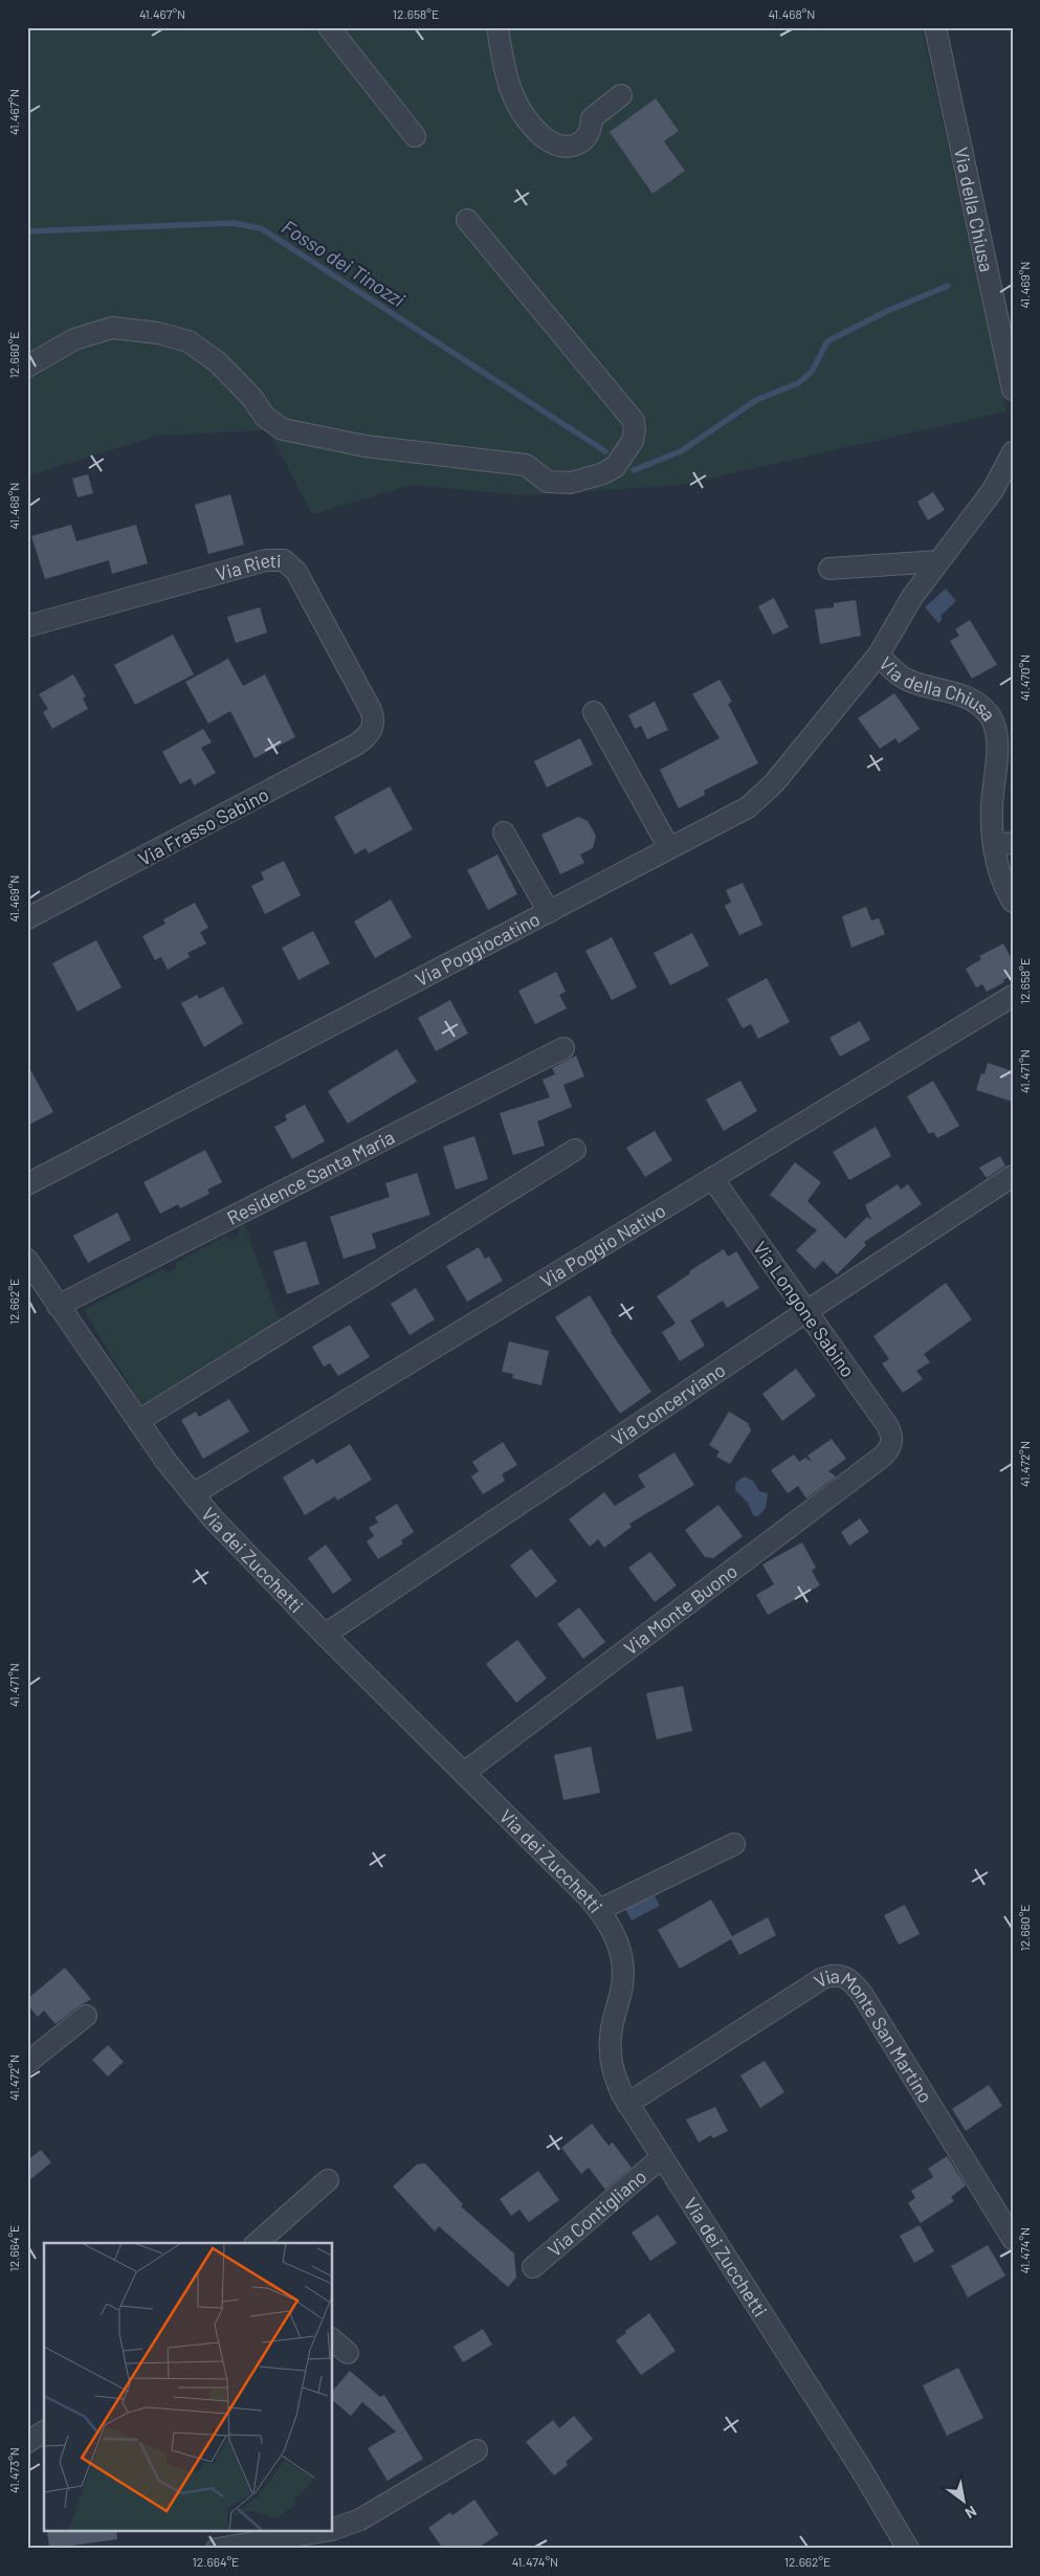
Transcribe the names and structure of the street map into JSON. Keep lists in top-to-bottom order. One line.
{"streets":{"street":["Via della Chiusa","Via Rieti","Via Frasso Sabino","Via Poggiocatino","Residence Santa Maria","Via Poggio Nativo","Via Longone Sabino","Via Concerviano","Via dei Zucchetti","Via Monte Buono","Via Monte San Martino","Via Contigliano"]},"crossings":[["Via della Chiusa","Via Poggiocatino"],["Via Rieti","Via Frasso Sabino"],["Residence Santa Maria","Via dei Zucchetti"],["Via Poggio Nativo","Via Longone Sabino"],["Via Poggio Nativo","Via dei Zucchetti"],["Via Longone Sabino","Via Concerviano"],["Via Longone Sabino","Via Monte Buono"],["Via Concerviano","Via dei Zucchetti"],["Via dei Zucchetti","Via Monte Buono"],["Via dei Zucchetti","Via Monte San Martino"],["Via dei Zucchetti","Via Contigliano"]],"water":["Fosso dei Tinozzi"],"north":"bottom right","coordinates":["41.467°N","12.658°E","41.468°N","41.469°N","12.660°E","41.470°N","41.471°N","12.662°E","41.472°N","12.664°E","41.474°N","41.473°N"]}
